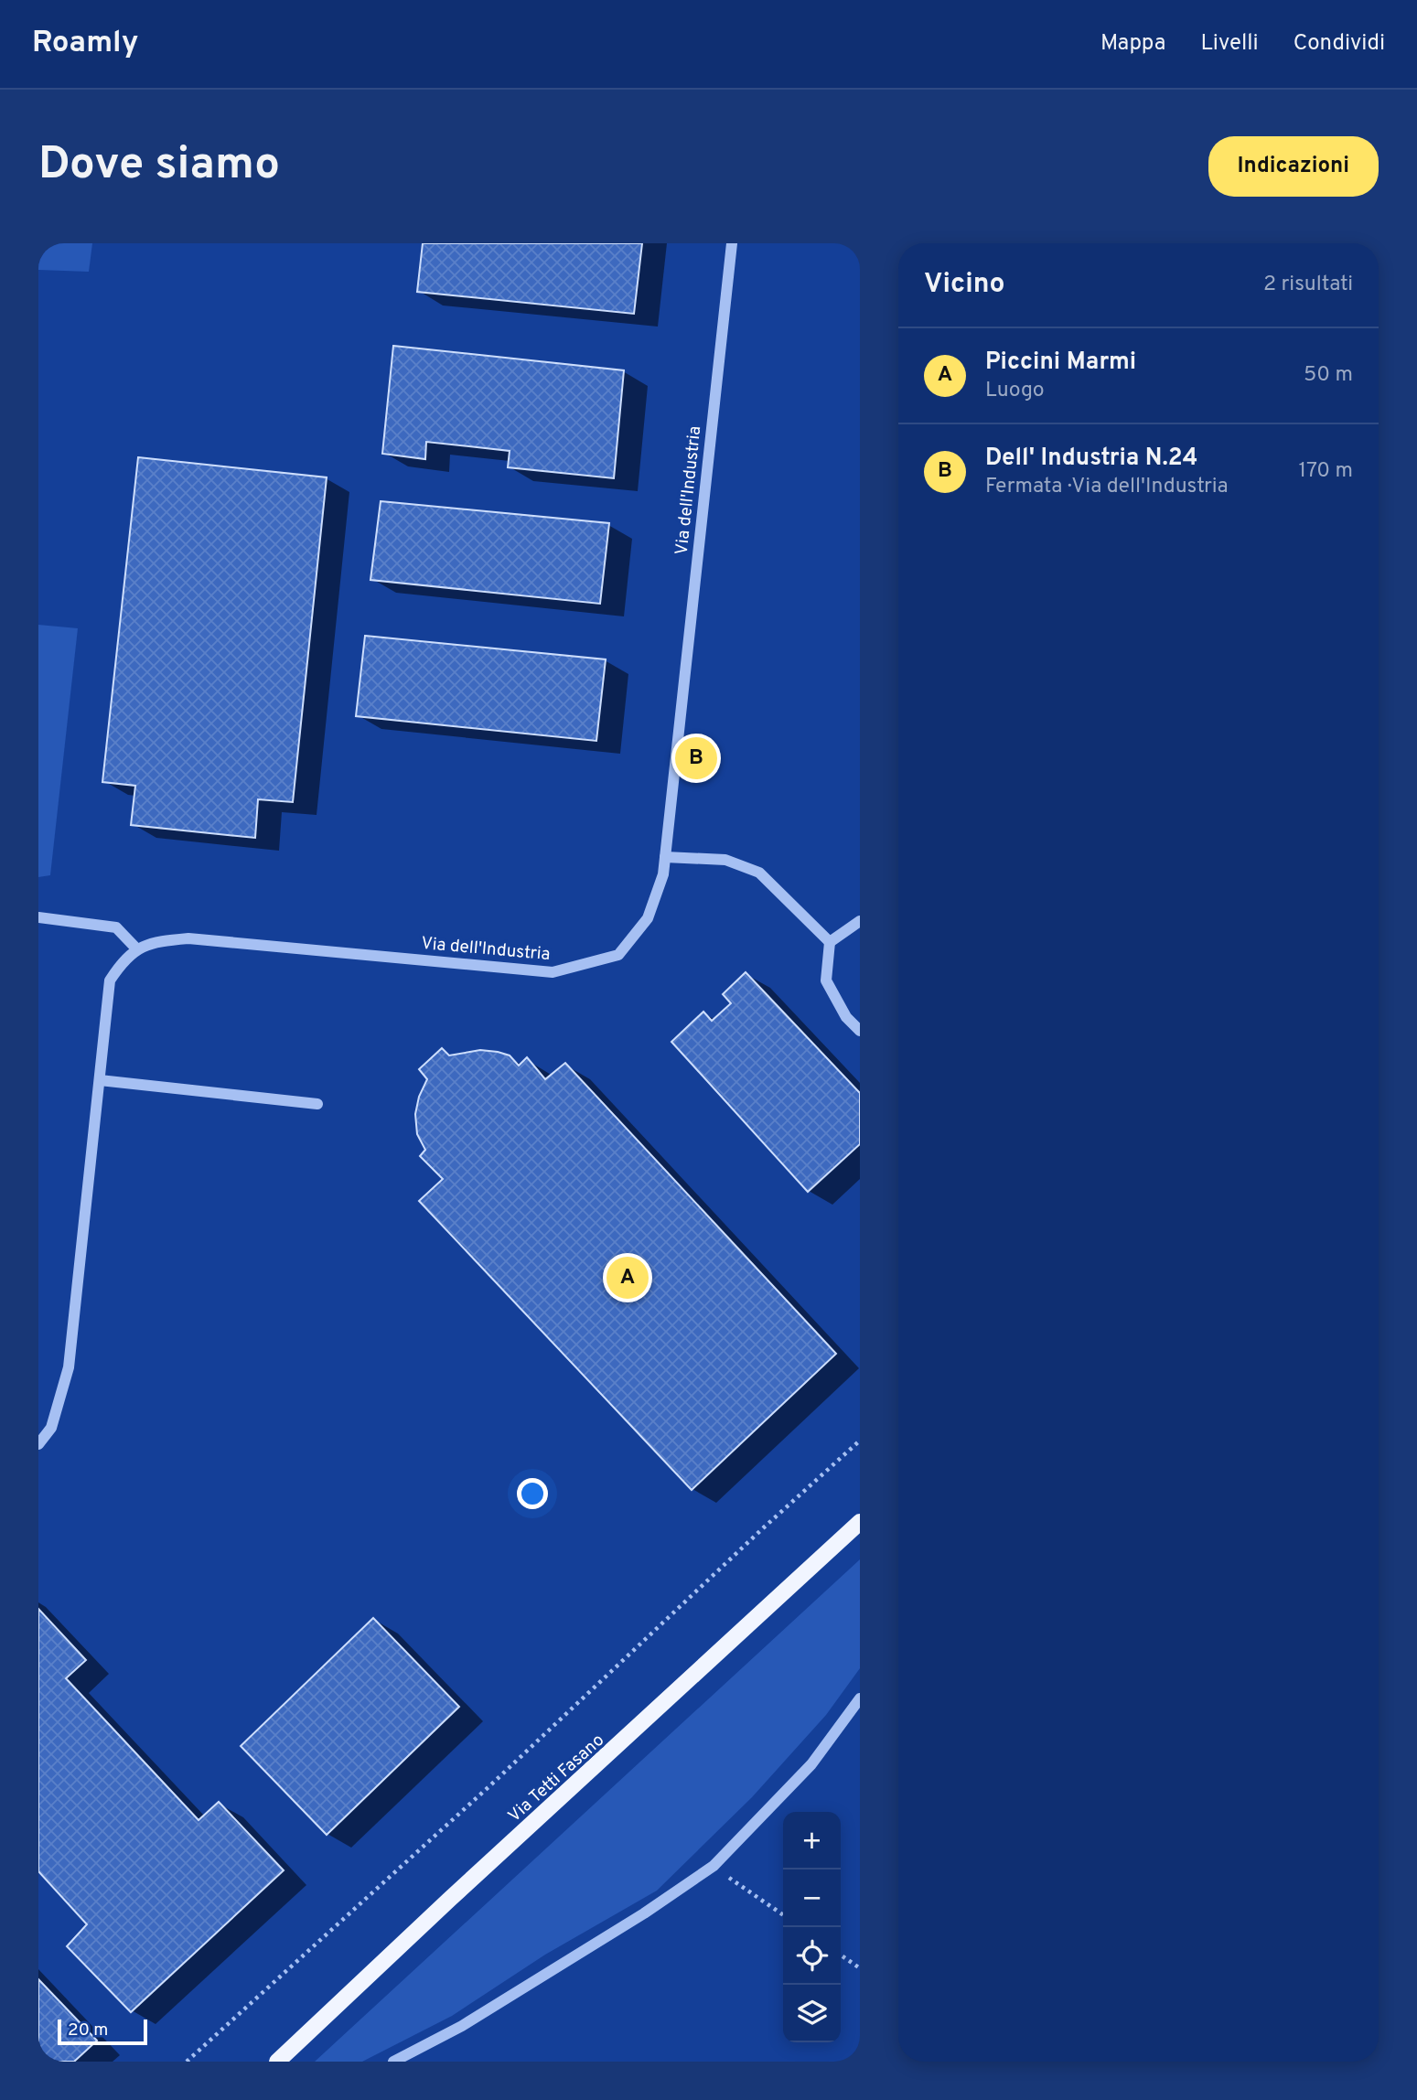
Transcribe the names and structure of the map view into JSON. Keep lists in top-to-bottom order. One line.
{"streets":{"main road":["Via Tetti Fasano"],"street":["Via dell'Industria"]},"scale_bar":"20 m","page":{"header":"Roamly","nav":["Mappa","Livelli","Condividi"],"buttons":"Indicazioni","title":"Dove siamo","heading":["Vicino","2 risultati"],"list":[{"mark":"A","name":"Piccini Marmi","note":"Luogo","value":"50 m"},{"mark":"B","name":"Dell' Industria N.24","note":"Fermata · Via dell'Industria","value":"170 m"}],"pins":["B","A"],"map_buttons":["+","−"],"scale":"20 m"}}
